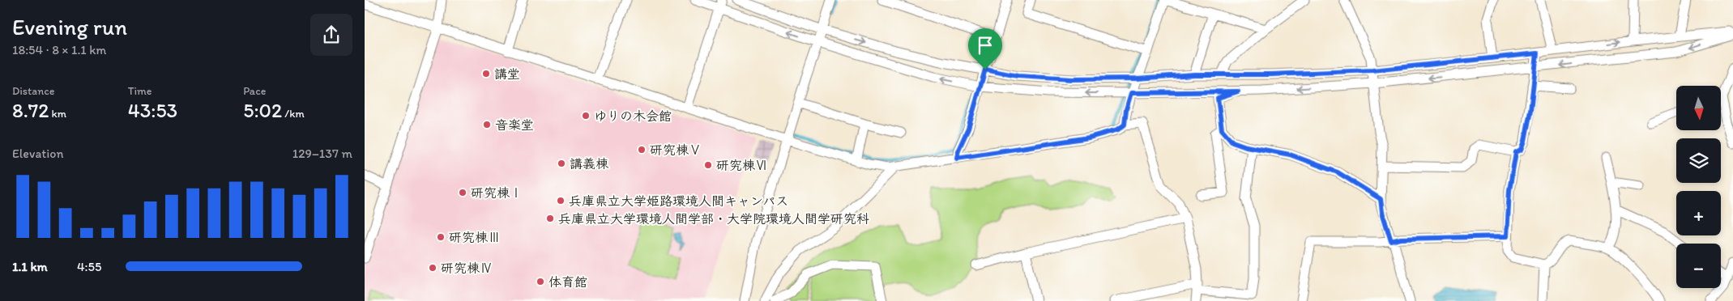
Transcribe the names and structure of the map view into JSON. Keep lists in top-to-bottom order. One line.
{"places":["講堂","ゆりの木会館","音楽堂","研究棟Ⅴ","講義棟","研究棟Ⅵ","研究棟Ⅰ","兵庫県立大学姫路環境人間キャンパス","兵庫県立大学環境人間学部・大学院環境人間学研究科","研究棟Ⅲ","研究棟Ⅳ","体育館"],"north":"bottom","page":{"heading":["Evening run","18:54 · 8 × 1.1 km"],"stats":[["Distance","8.72 km"],["Time","43:53"],["Pace","5:02 /km"]],"map_buttons":["+","−"],"chart":["Elevation","129–137 m"],"list":[{"name":"1.1 km","note":"4:55"}]}}
